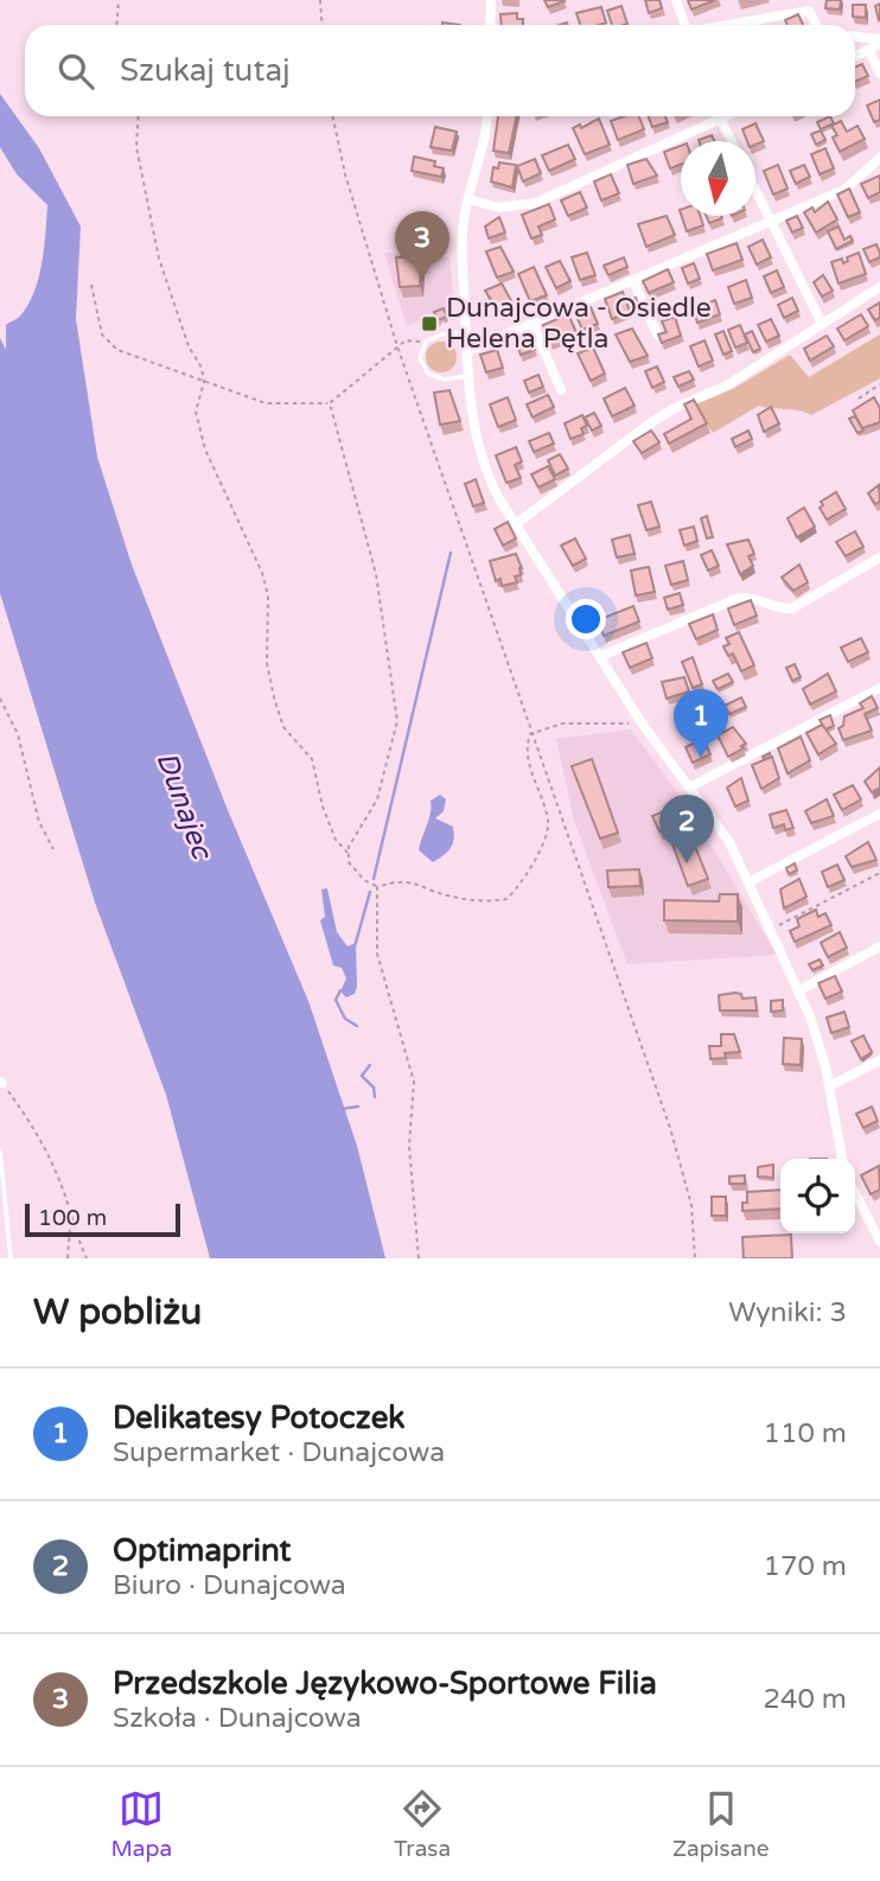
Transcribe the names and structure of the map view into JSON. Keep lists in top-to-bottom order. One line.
{"water":["Dunajec"],"places":{"transit":["Dunajcowa - Osiedle Helena Pętla"]},"scale_bar":"100 m","north":"bottom","page":{"search":"Szukaj tutaj","pins":["3","1","2"],"scale":"100 m","heading":["W pobliżu","Wyniki: 3"],"list":[{"mark":"1","name":"Delikatesy Potoczek","note":"Supermarket · Dunajcowa","value":"110 m"},{"mark":"2","name":"Optimaprint","note":"Biuro · Dunajcowa","value":"170 m"},{"mark":"3","name":"Przedszkole Językowo-Sportowe Filia","note":"Szkoła · Dunajcowa","value":"240 m"}],"nav":["Mapa","Trasa","Zapisane"]}}
